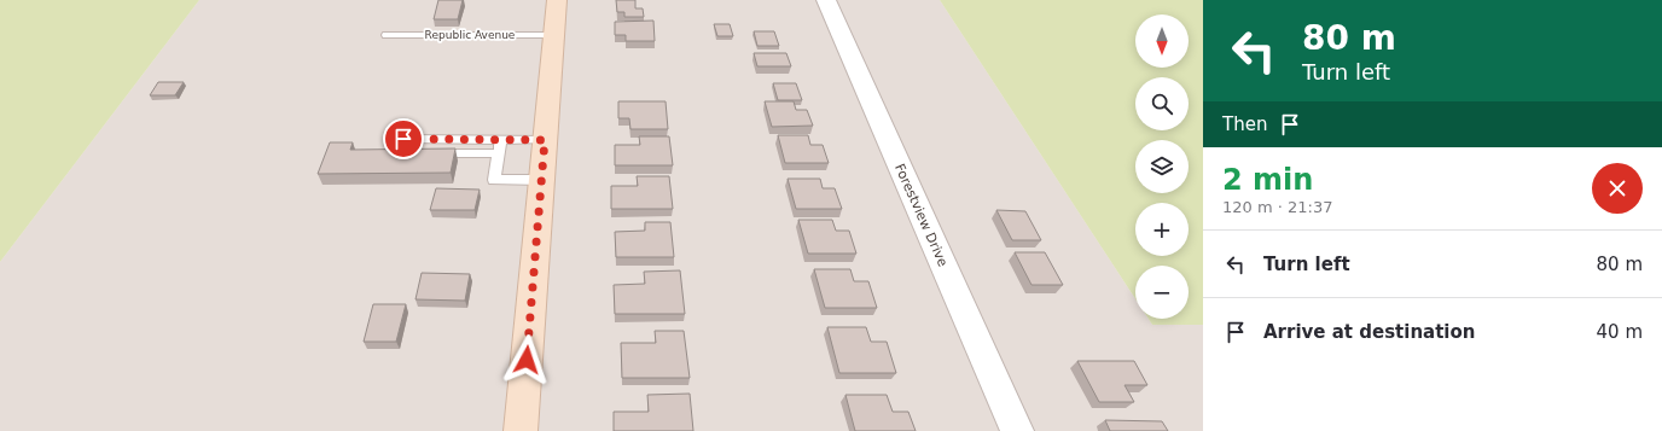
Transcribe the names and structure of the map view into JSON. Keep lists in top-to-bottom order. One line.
{"streets":{"street":["Forestview Drive"],"lane":["Republic Avenue"]},"north":"bottom","page":{"turn":["80 m","Turn left"],"map_buttons":["+","−"],"then":"Then","heading":["2 min","120 m · 21:37"],"list":[{"name":"Turn left","value":"80 m"},{"name":"Arrive at destination","value":"40 m"}]}}
